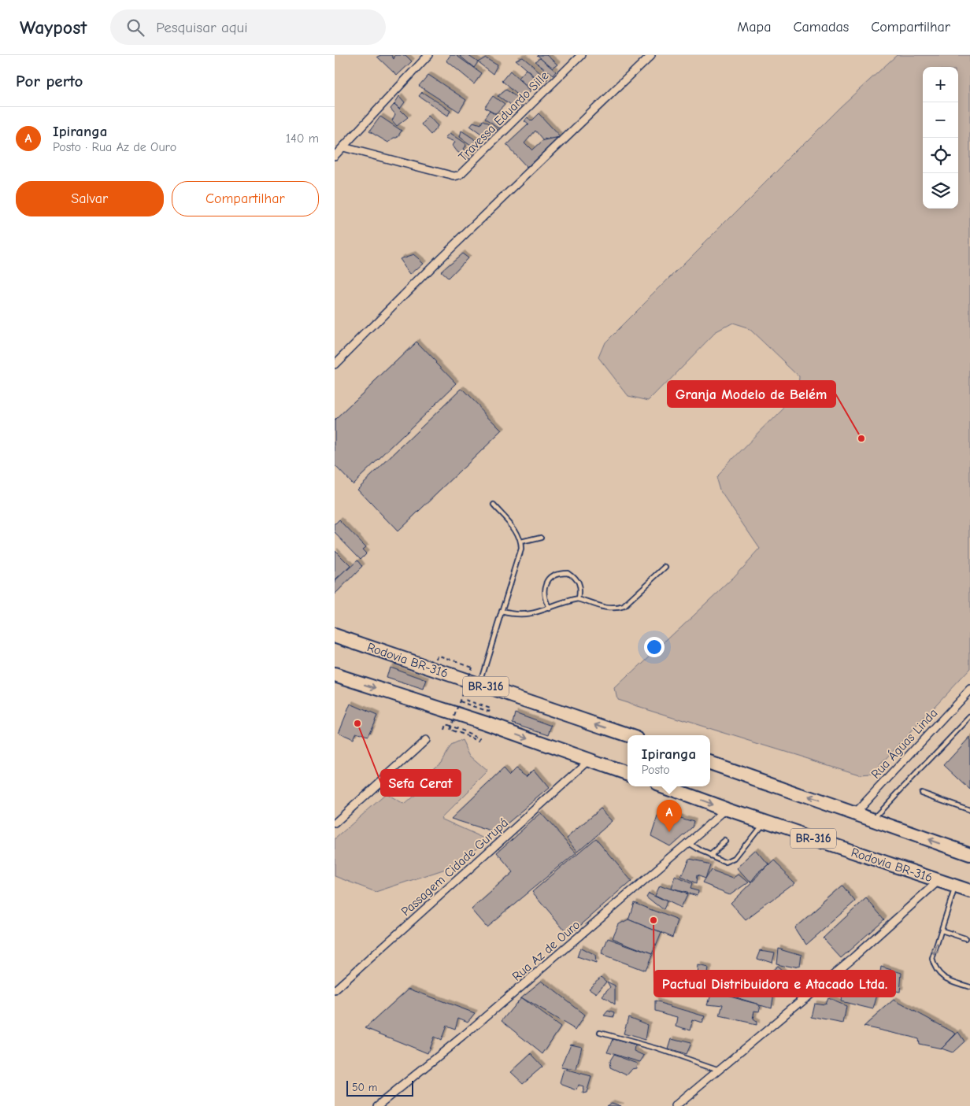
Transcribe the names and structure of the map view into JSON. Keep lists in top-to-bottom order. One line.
{"streets":{"highway":["Rodovia BR-316","BR-316"],"street":["Travessa Eduardo Sille","Rua Águas Linda","Passagem Cidade Gurupá","Rua Az de Ouro"]},"crossings":[["Rodovia BR-316","Rua Az de Ouro"],["BR-316","Passagem Cidade Gurupá"]],"places":["Granja Modelo de Belém","Sefa Cerat","Pactual Distribuidora e Atacado Ltda."],"scale_bar":"50 m","page":{"header":"Waypost","search":"Pesquisar aqui","nav":["Mapa","Camadas","Compartilhar"],"heading":"Por perto","map_buttons":["+","−"],"list":[{"mark":"A","name":"Ipiranga","note":"Posto · Rua Az de Ouro","value":"140 m"}],"buttons":["Salvar","Compartilhar"],"popup":["Ipiranga","Posto"],"pins":"A","scale":"50 m"}}
